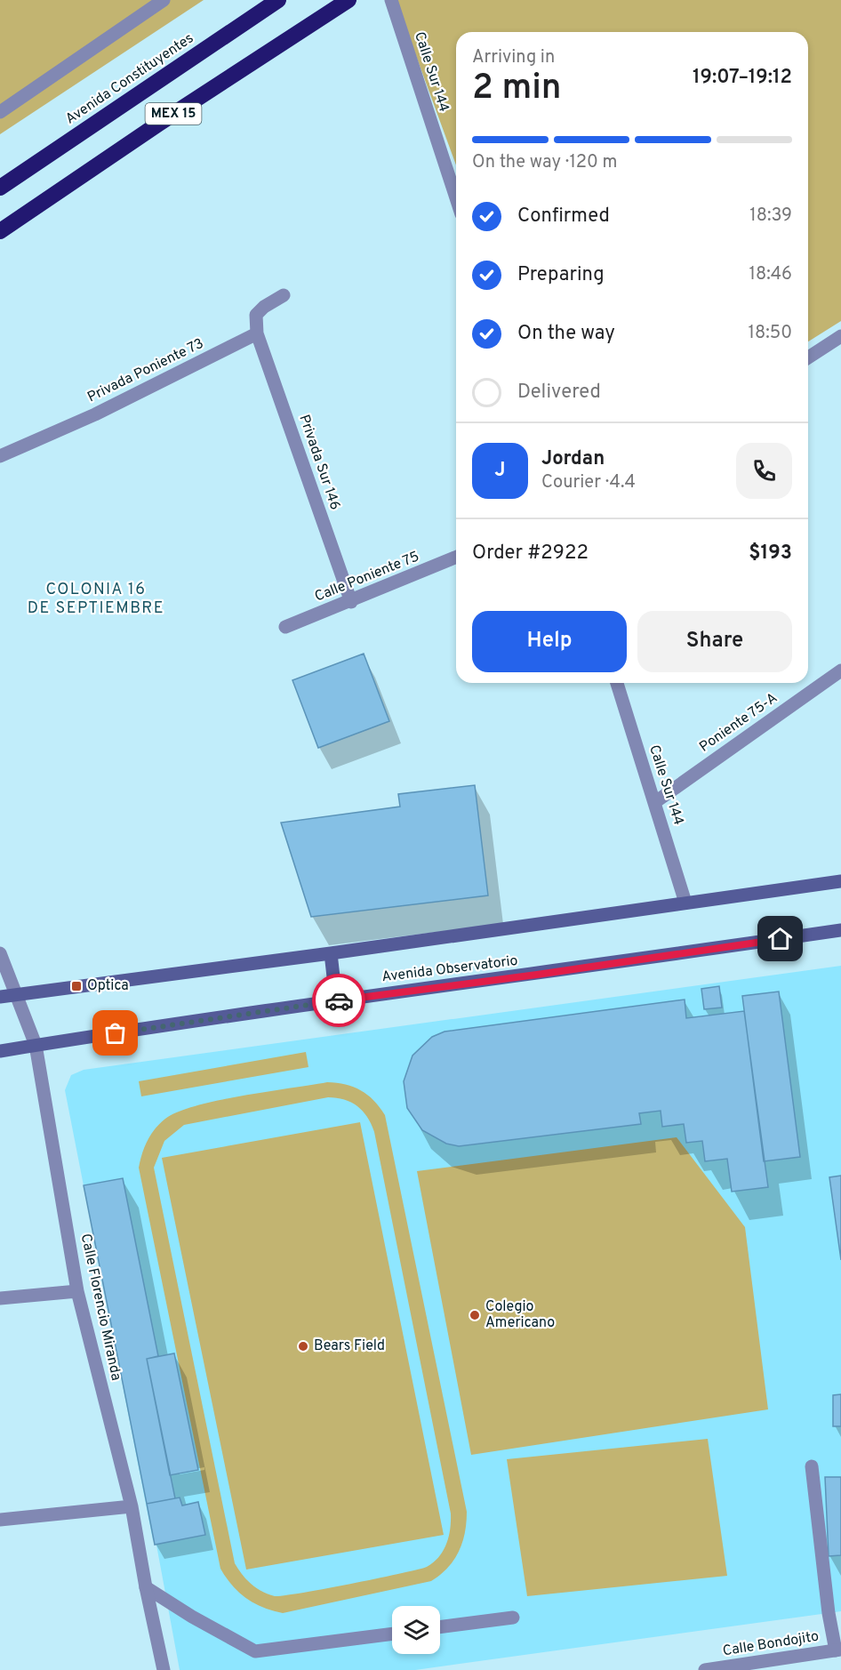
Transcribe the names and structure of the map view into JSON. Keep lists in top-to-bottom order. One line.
{"streets":{"highway":["Avenida Constituyentes","MEX 15"],"main road":["Avenida Observatorio"],"street":["Calle Sur 144","Privada Poniente 73","Privada Sur 146","Calle Poniente 75","Poniente 75-A","Calle Florencio Miranda","Calle Bondojito"]},"crossings":[["Calle Sur 144","Poniente 75-A"],["Privada Poniente 73","Privada Sur 146"],["Privada Sur 146","Calle Poniente 75"],["Avenida Observatorio","Calle Florencio Miranda"]],"districts":["COLONIA 16 DE SEPTIEMBRE"],"places":{"transit":["Optica"],"other":["Colegio Americano","Bears Field"]},"page":{"heading":["2 min","Arriving in","19:07–19:12"],"panel":["Jordan","Courier · 4.4","Order #2922","$193"],"bar":"On the way · 120 m","list":[["Confirmed","18:39"],["Preparing","18:46"],["On the way","18:50"],"Delivered"],"round":"J","buttons":["Help","Share"]}}
